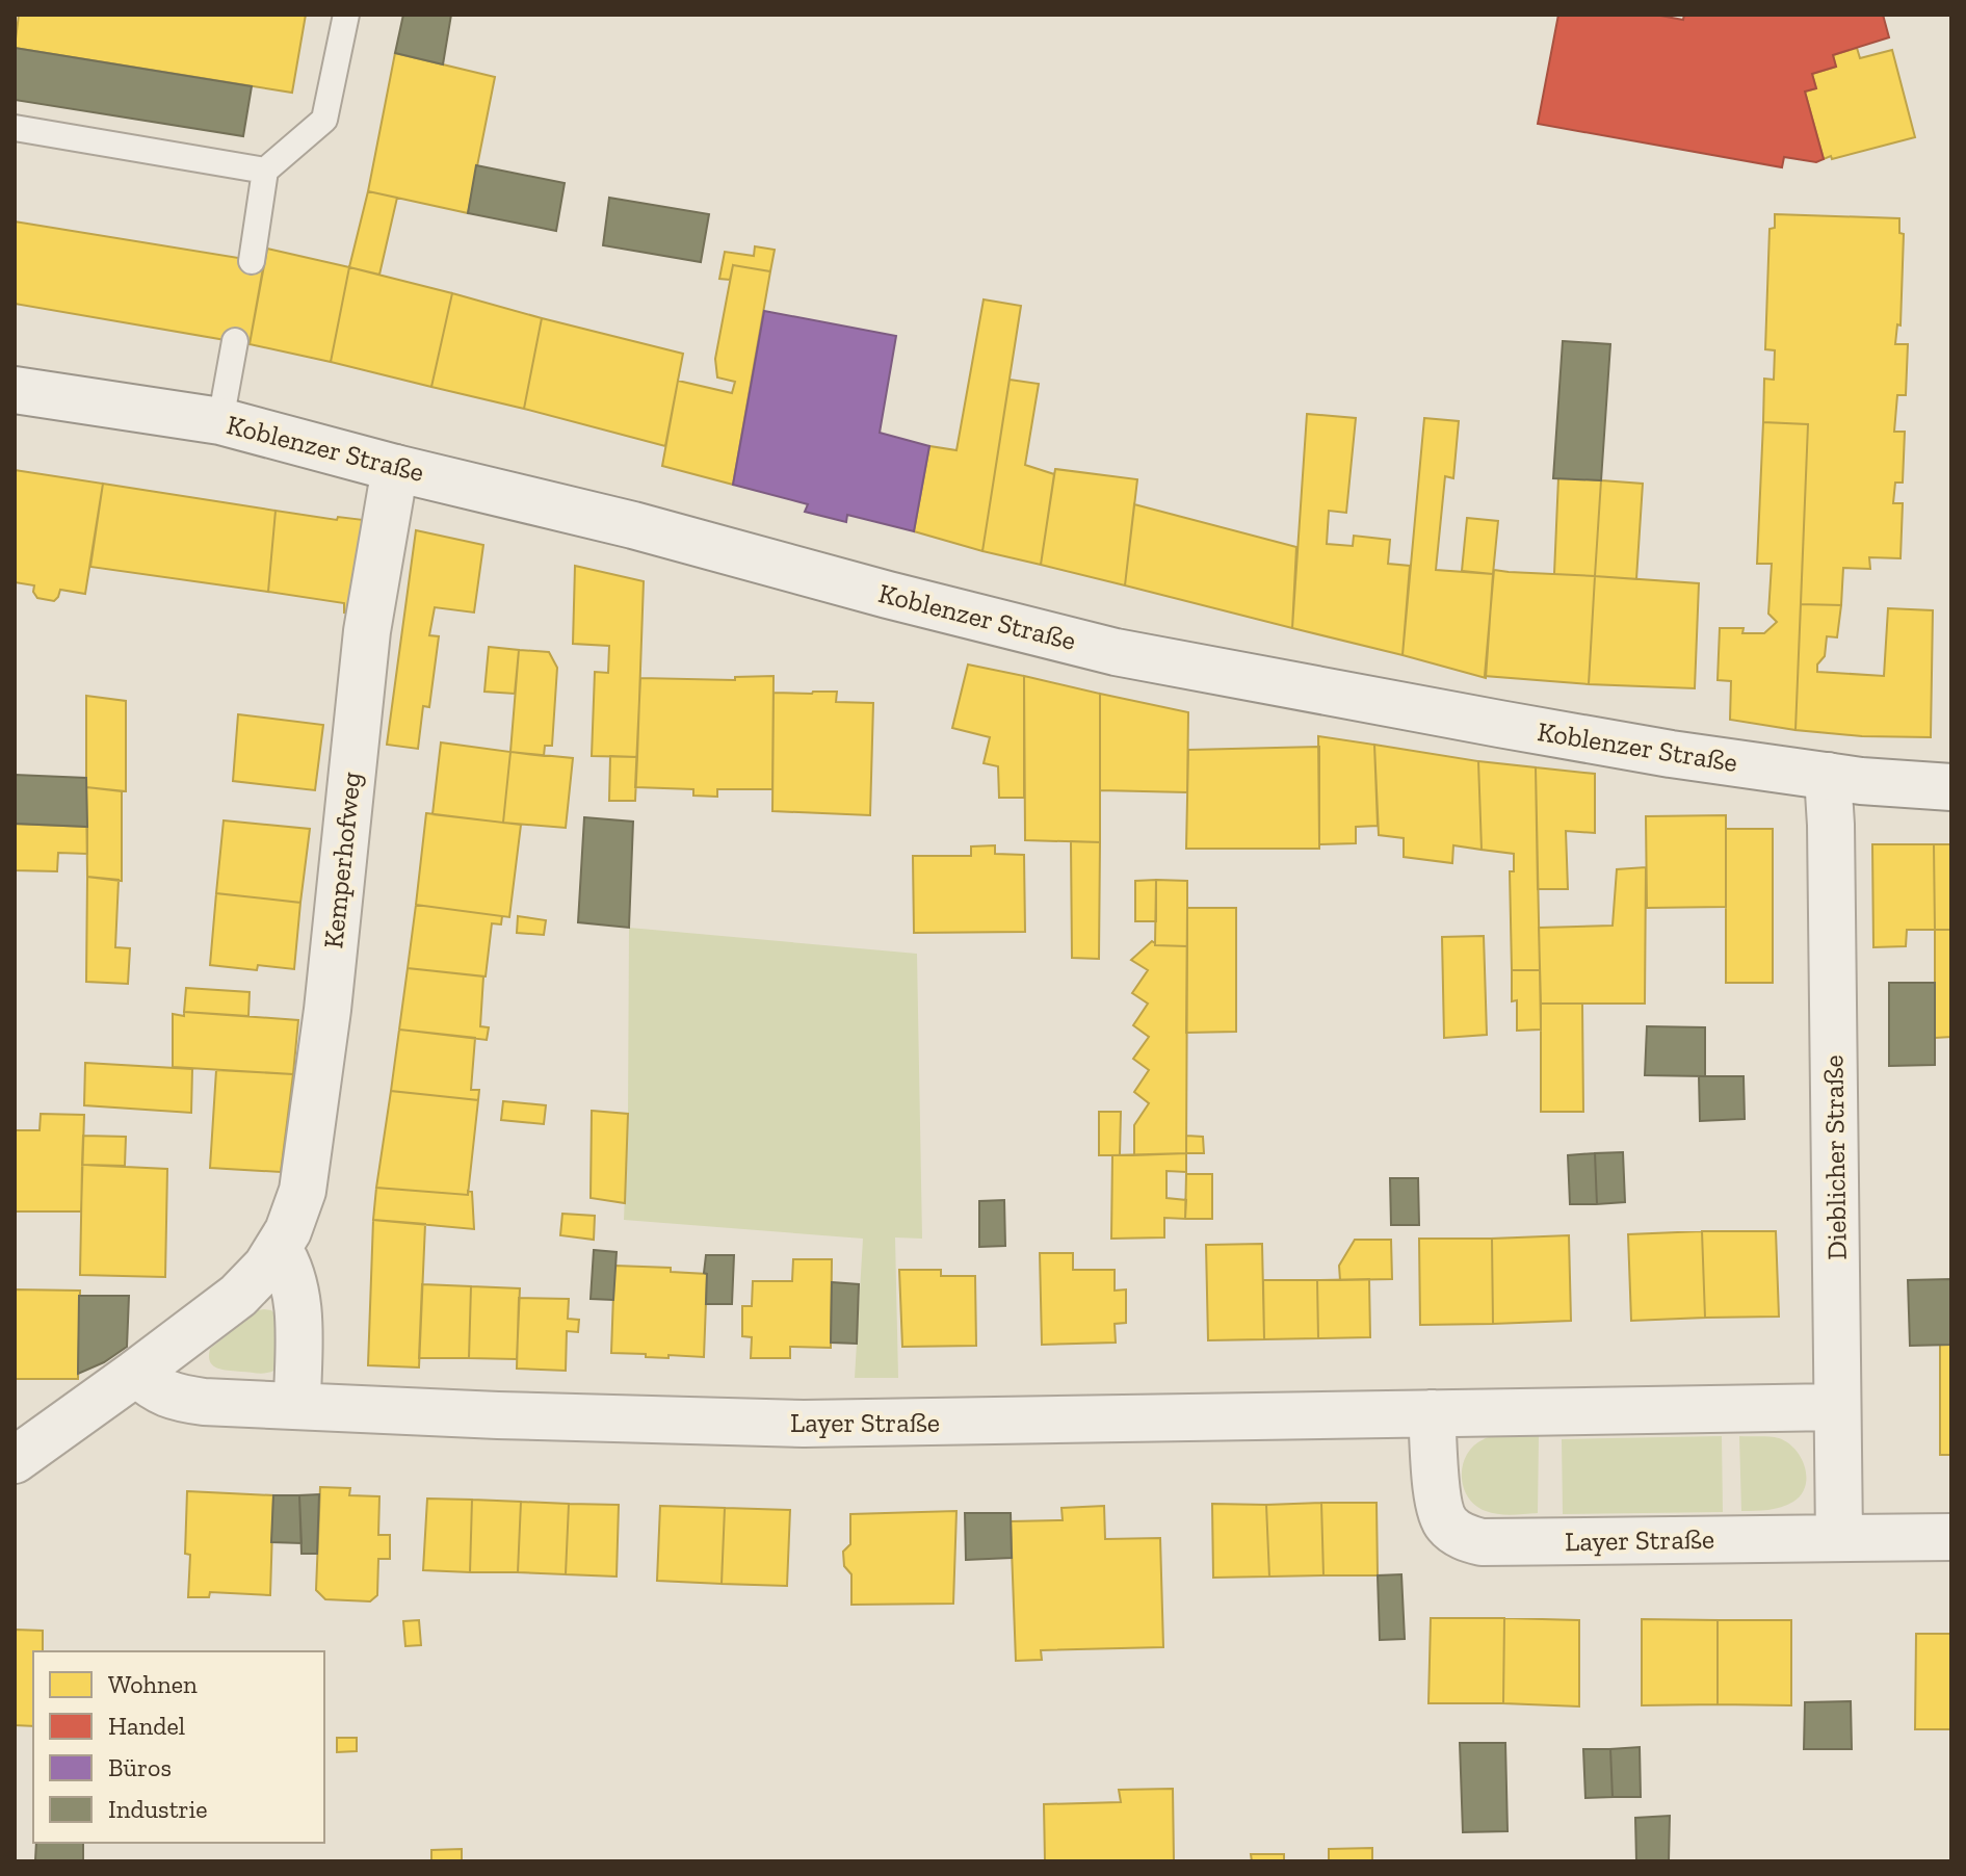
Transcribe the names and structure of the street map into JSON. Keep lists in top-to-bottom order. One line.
{"streets":{"street":["Koblenzer Straße","Kemperhofweg","Dieblicher Straße","Layer Straße"]},"crossings":[["Koblenzer Straße","Kemperhofweg"],["Koblenzer Straße","Dieblicher Straße"],["Dieblicher Straße","Layer Straße"]],"legend":["Wohnen","Handel","Büros","Industrie"]}
